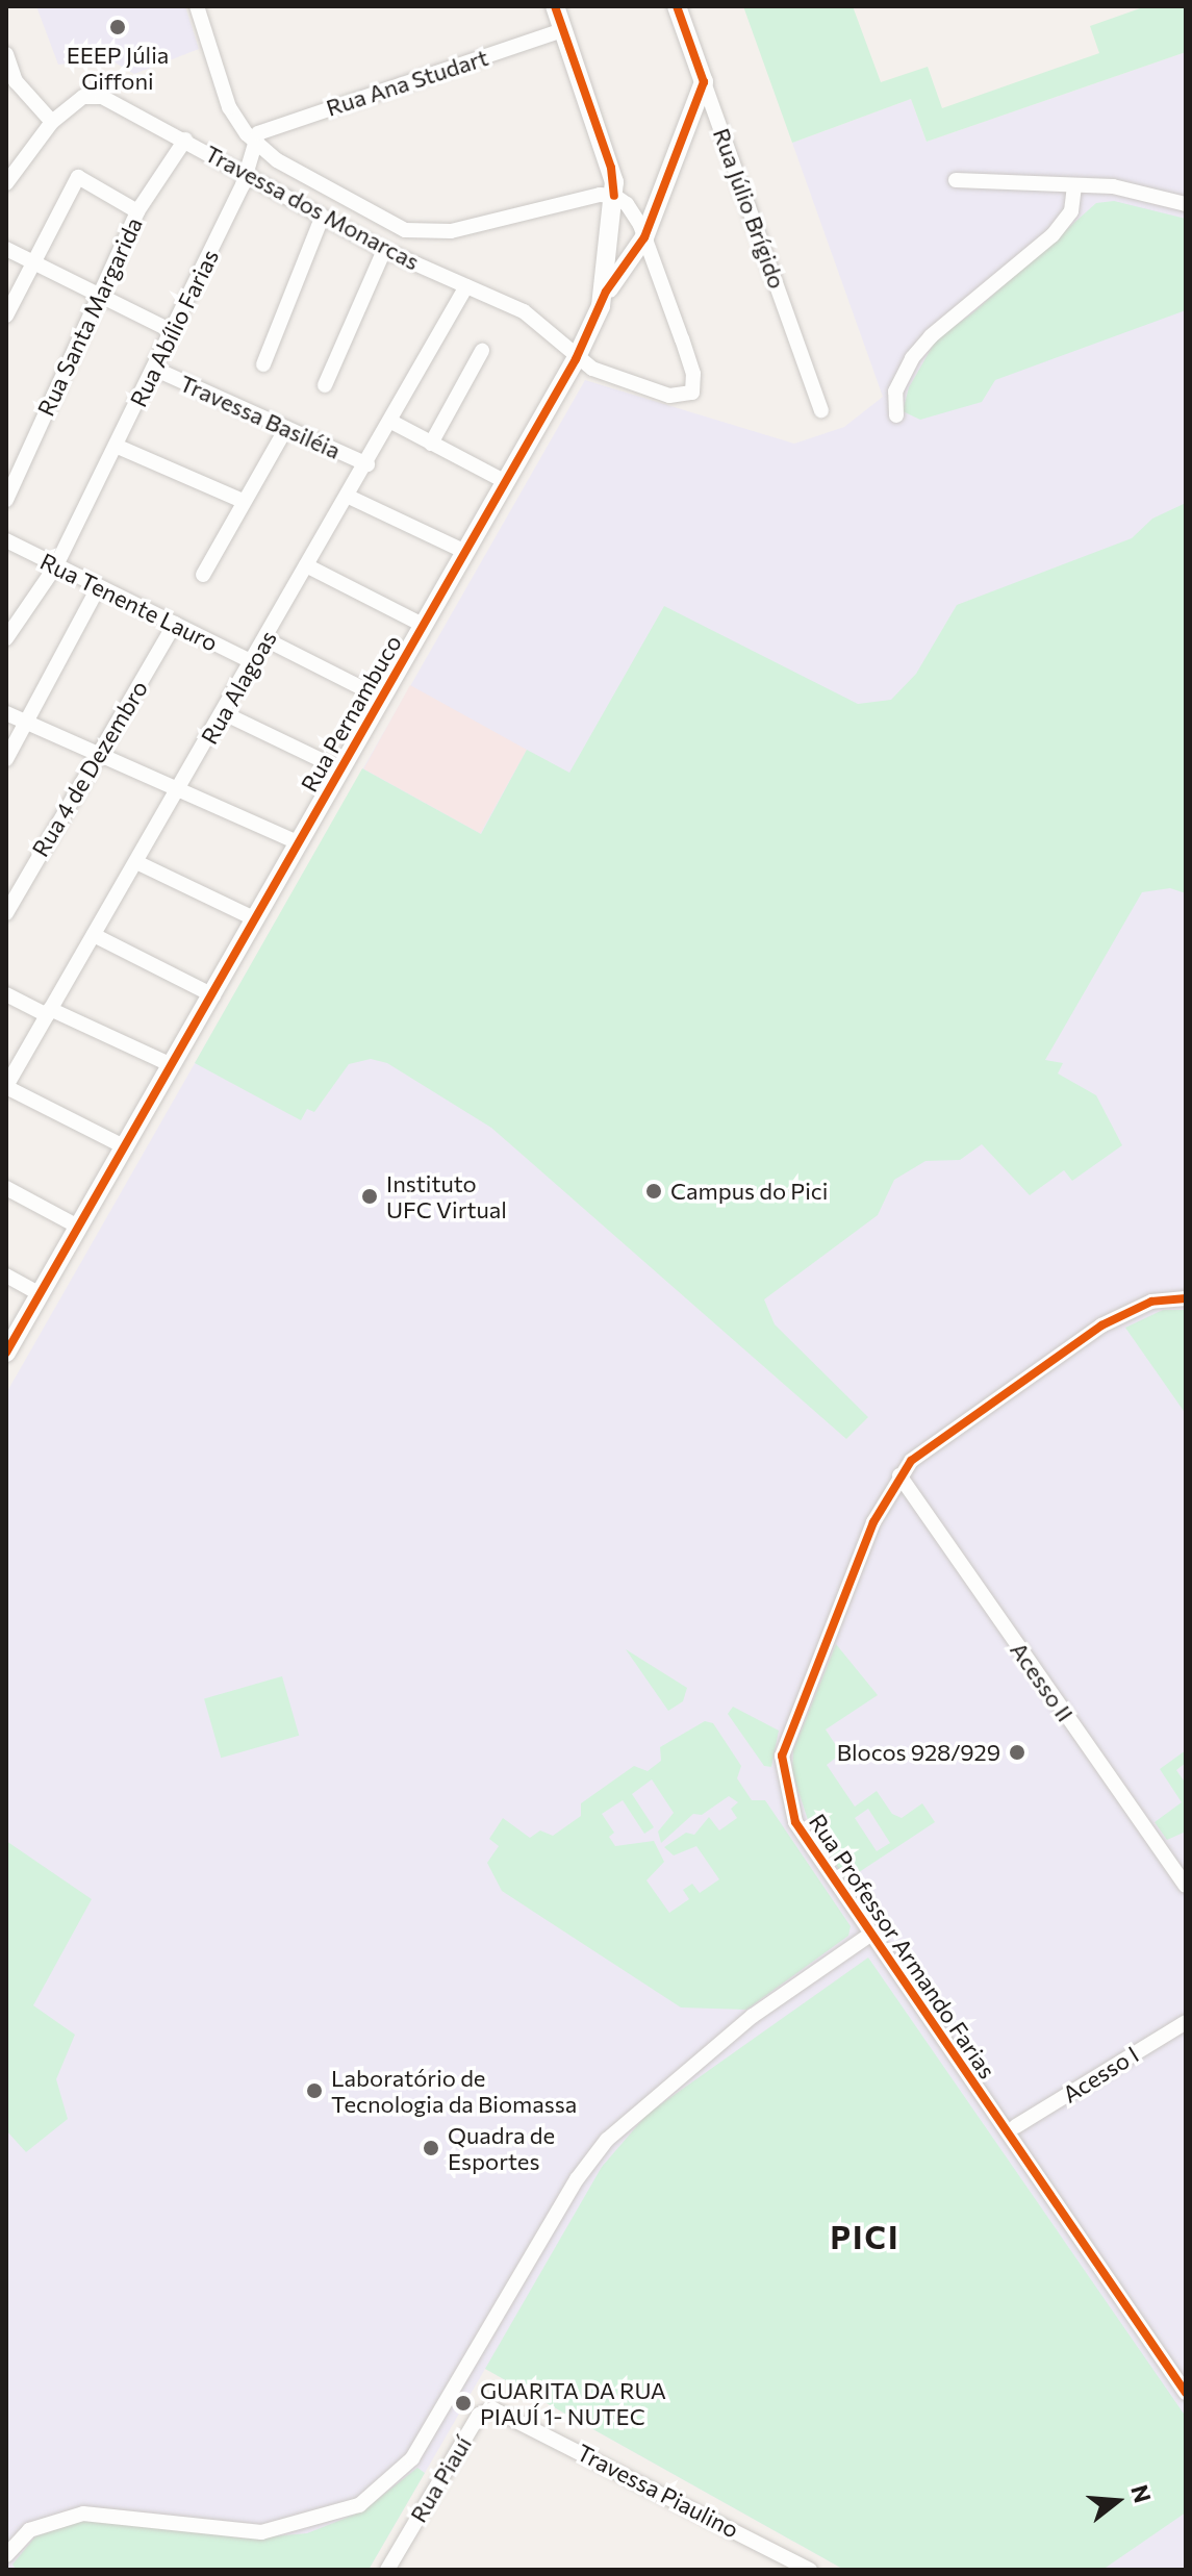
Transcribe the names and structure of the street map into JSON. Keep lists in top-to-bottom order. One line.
{"streets":{"street":["Rua Ana Studart","Travessa dos Monarcas","Rua Júlio Brígido","Rua Santa Margarida","Rua Abílio Farias","Travessa Basiléia","Rua Tenente Lauro","Rua Alagoas","Rua Pernambuco","Rua 4 de Dezembro","Acesso II","Rua Professor Armando Farias","Acesso I","Rua Piauí","Travessa Piaulino"]},"crossings":[["Rua Ana Studart","Rua Abílio Farias"],["Rua Ana Studart","Rua Pernambuco"],["Travessa dos Monarcas","Rua Santa Margarida"],["Travessa dos Monarcas","Rua Abílio Farias"],["Travessa dos Monarcas","Rua Alagoas"],["Travessa dos Monarcas","Rua Pernambuco"],["Rua Júlio Brígido","Rua Pernambuco"],["Rua Abílio Farias","Travessa Basiléia"],["Rua Abílio Farias","Rua Tenente Lauro"],["Travessa Basiléia","Rua Alagoas"],["Rua Tenente Lauro","Rua Alagoas"],["Rua Tenente Lauro","Rua 4 de Dezembro"],["Acesso II","Rua Professor Armando Farias"],["Rua Piauí","Travessa Piaulino"]],"districts":["PICI"],"places":["EEEP Júlia Giffoni","Campus do Pici","Instituto UFC Virtual","Blocos 928/929","Laboratório de Tecnologia da Biomassa","Quadra de Esportes","GUARITA DA RUA PIAUÍ 1- NUTEC"],"north":"right"}
